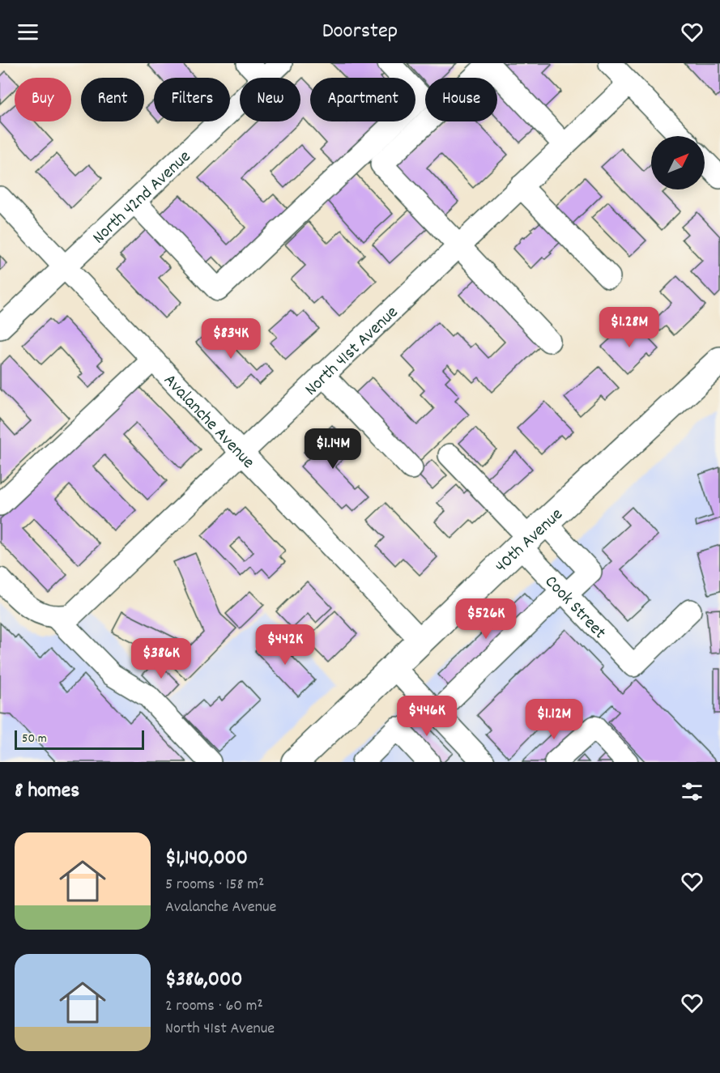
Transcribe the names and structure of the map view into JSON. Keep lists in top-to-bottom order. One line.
{"streets":{"main road":["40th Avenue"],"street":["North 42nd Avenue","North 41st Avenue","Avalanche Avenue","Cook Street"]},"crossings":[["North 42nd Avenue","Avalanche Avenue"],["North 41st Avenue","Avalanche Avenue"],["Avalanche Avenue","40th Avenue"],["40th Avenue","Cook Street"]],"scale_bar":"50 m","north":"top right","page":{"header":"Doorstep","chip":["Buy","Rent","Filters","New","Apartment","House"],"price":["$1.28M","$834K","$1.14M","$526K","$442K","$386K","$446K","$1.12M"],"scale":"50 m","heading":"8 homes","list":[{"name":"$1,140,000","note":"5 rooms · 158 m² · Avalanche Avenue"},{"name":"$386,000","note":"2 rooms · 60 m² · North 41st Avenue"}]}}
